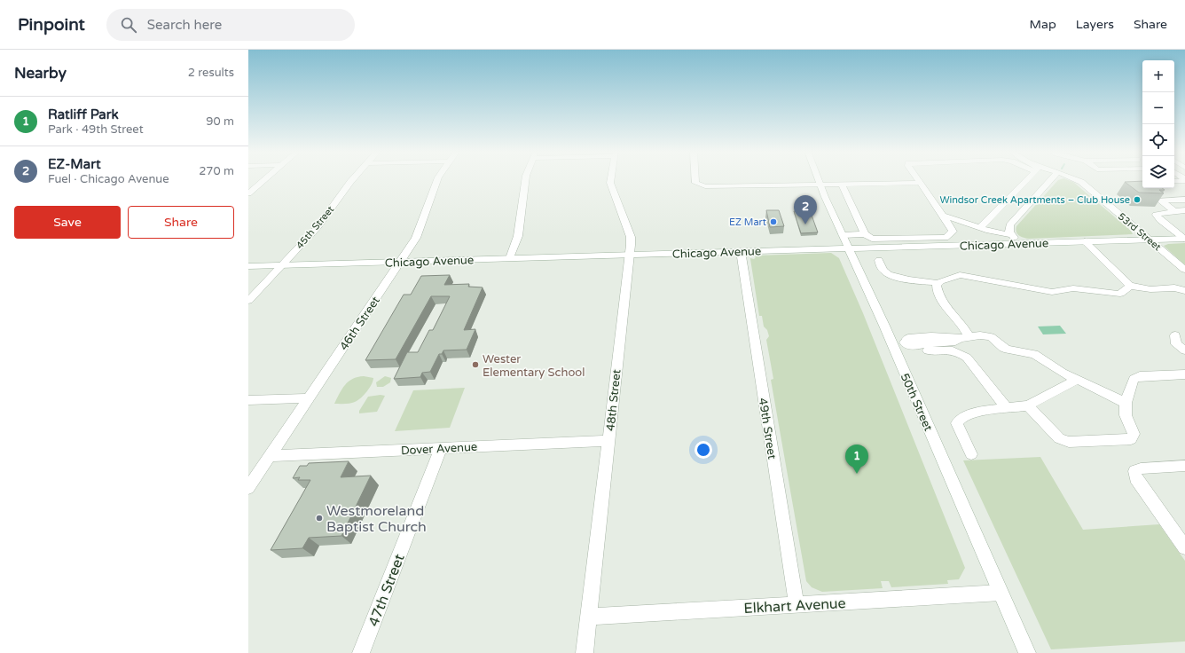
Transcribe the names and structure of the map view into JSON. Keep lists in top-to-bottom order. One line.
{"streets":{"street":["45th Street","53rd Street","Chicago Avenue","46th Street","48th Street","50th Street","49th Street","Dover Avenue","47th Street","Elkhart Avenue"]},"crossings":[["45th Street","Chicago Avenue"],["53rd Street","Chicago Avenue"],["Chicago Avenue","46th Street"],["Chicago Avenue","48th Street"],["Chicago Avenue","50th Street"],["Chicago Avenue","49th Street"],["46th Street","Dover Avenue"],["48th Street","Dover Avenue"],["48th Street","Elkhart Avenue"],["50th Street","Elkhart Avenue"],["49th Street","Elkhart Avenue"],["Dover Avenue","47th Street"]],"places":["Windsor Creek Apartments – Club House","EZ Mart","Wester Elementary School","Westmoreland Baptist Church"],"page":{"header":"Pinpoint","search":"Search here","nav":["Map","Layers","Share"],"heading":["Nearby","2 results"],"map_buttons":["+","−"],"list":[{"mark":"1","name":"Ratliff Park","note":"Park · 49th Street","value":"90 m"},{"mark":"2","name":"EZ-Mart","note":"Fuel · Chicago Avenue","value":"270 m"}],"buttons":["Save","Share"],"pins":["2","1"]}}
